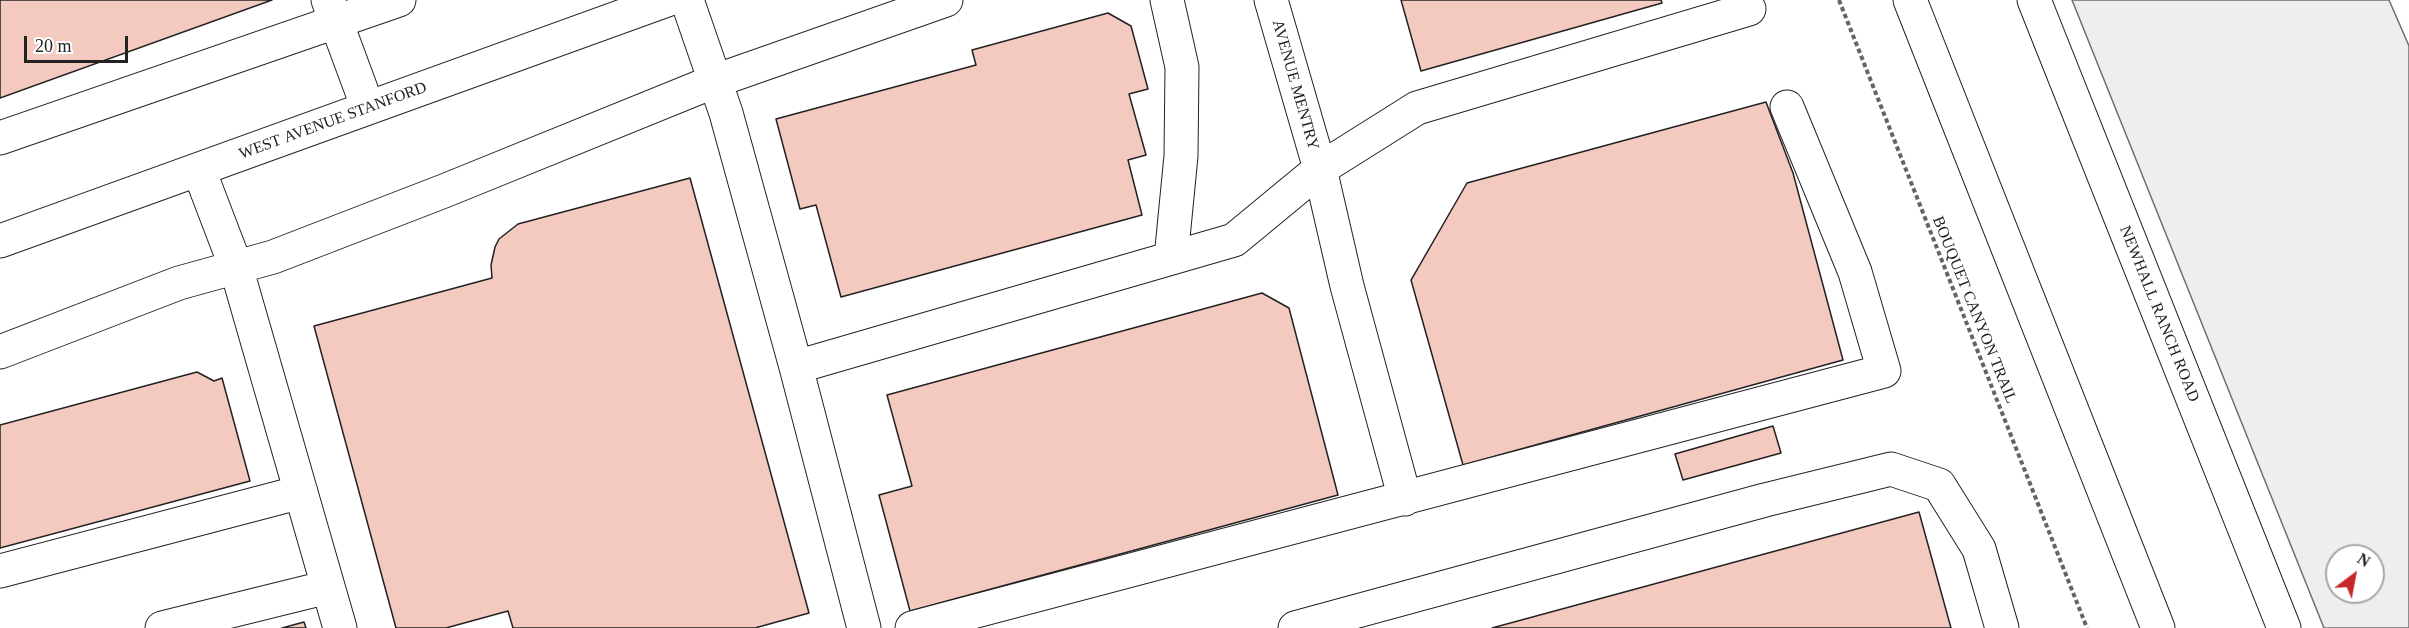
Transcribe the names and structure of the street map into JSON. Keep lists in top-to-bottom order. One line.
{"streets":{"main road":["AVENUE MENTRY","WEST AVENUE STANFORD","NEWHALL RANCH ROAD"],"path":["BOUQUET CANYON TRAIL"]},"scale_bar":"20 m","north":"top right"}
